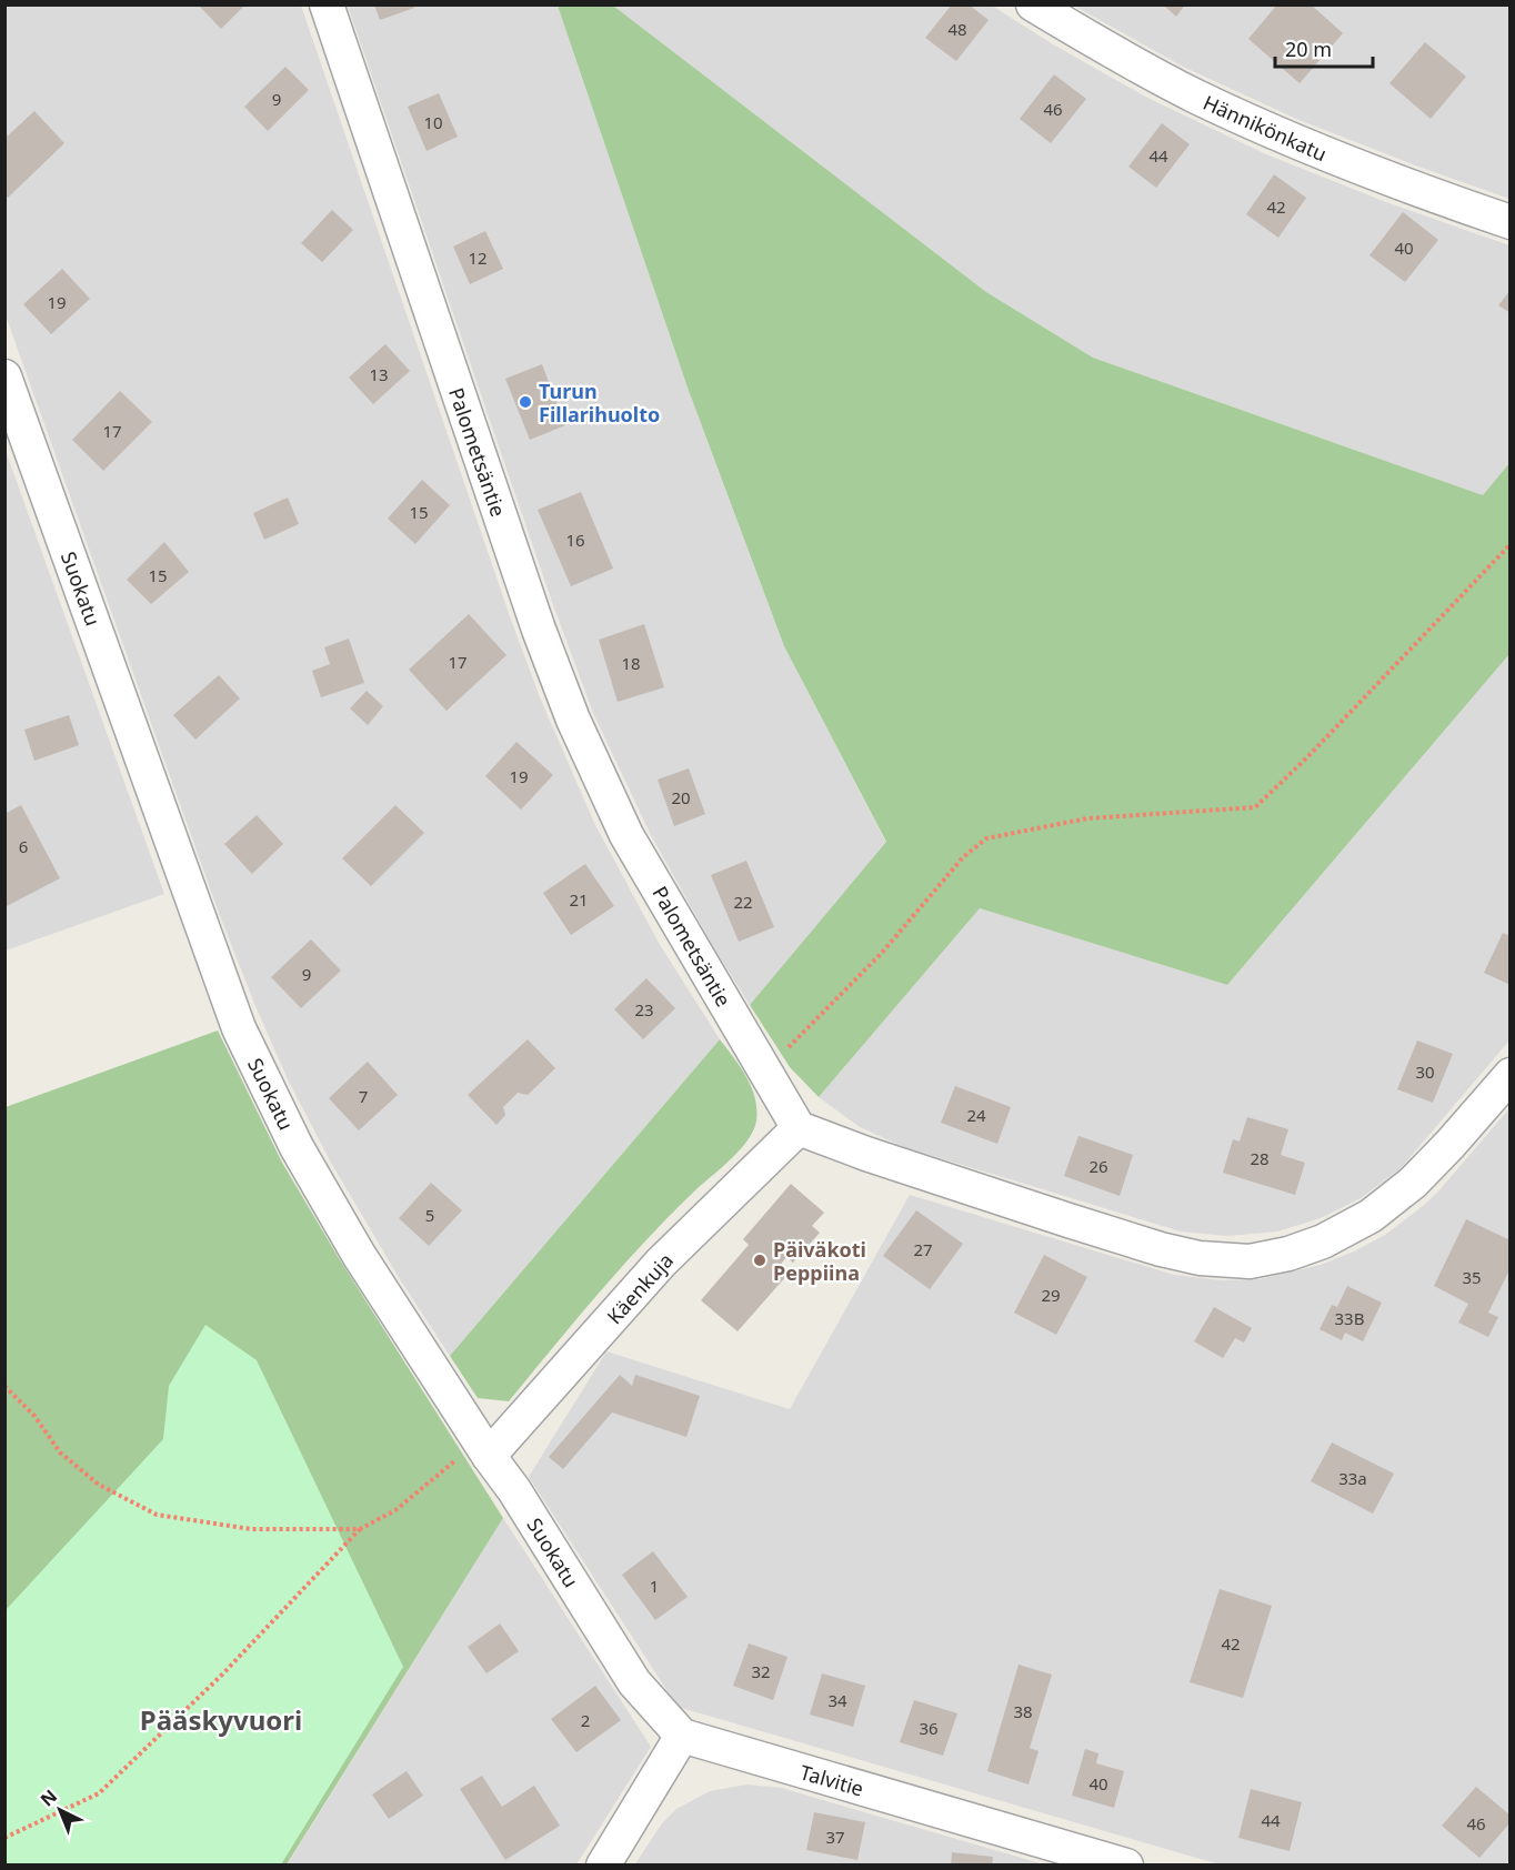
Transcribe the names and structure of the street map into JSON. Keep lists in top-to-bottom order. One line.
{"streets":{"street":["Hännikönkatu","Palometsäntie","Suokatu","Käenkuja","Talvitie"]},"crossings":[["Palometsäntie","Käenkuja"],["Suokatu","Käenkuja"],["Suokatu","Talvitie"]],"districts":["Pääskyvuori"],"places":["Turun Fillarihuolto","Päiväkoti Peppiina"],"house_numbers":["48","9","46","10","44","42","40","12","19","13","17","15","16","15","17","18","19","20","6","21","22","9","23","30","7","24","28","26","5","27","35","29","33B","33a","1","42","32","34","38","2","36","40","44","46","37"],"scale_bar":"20 m","north":"top left"}
